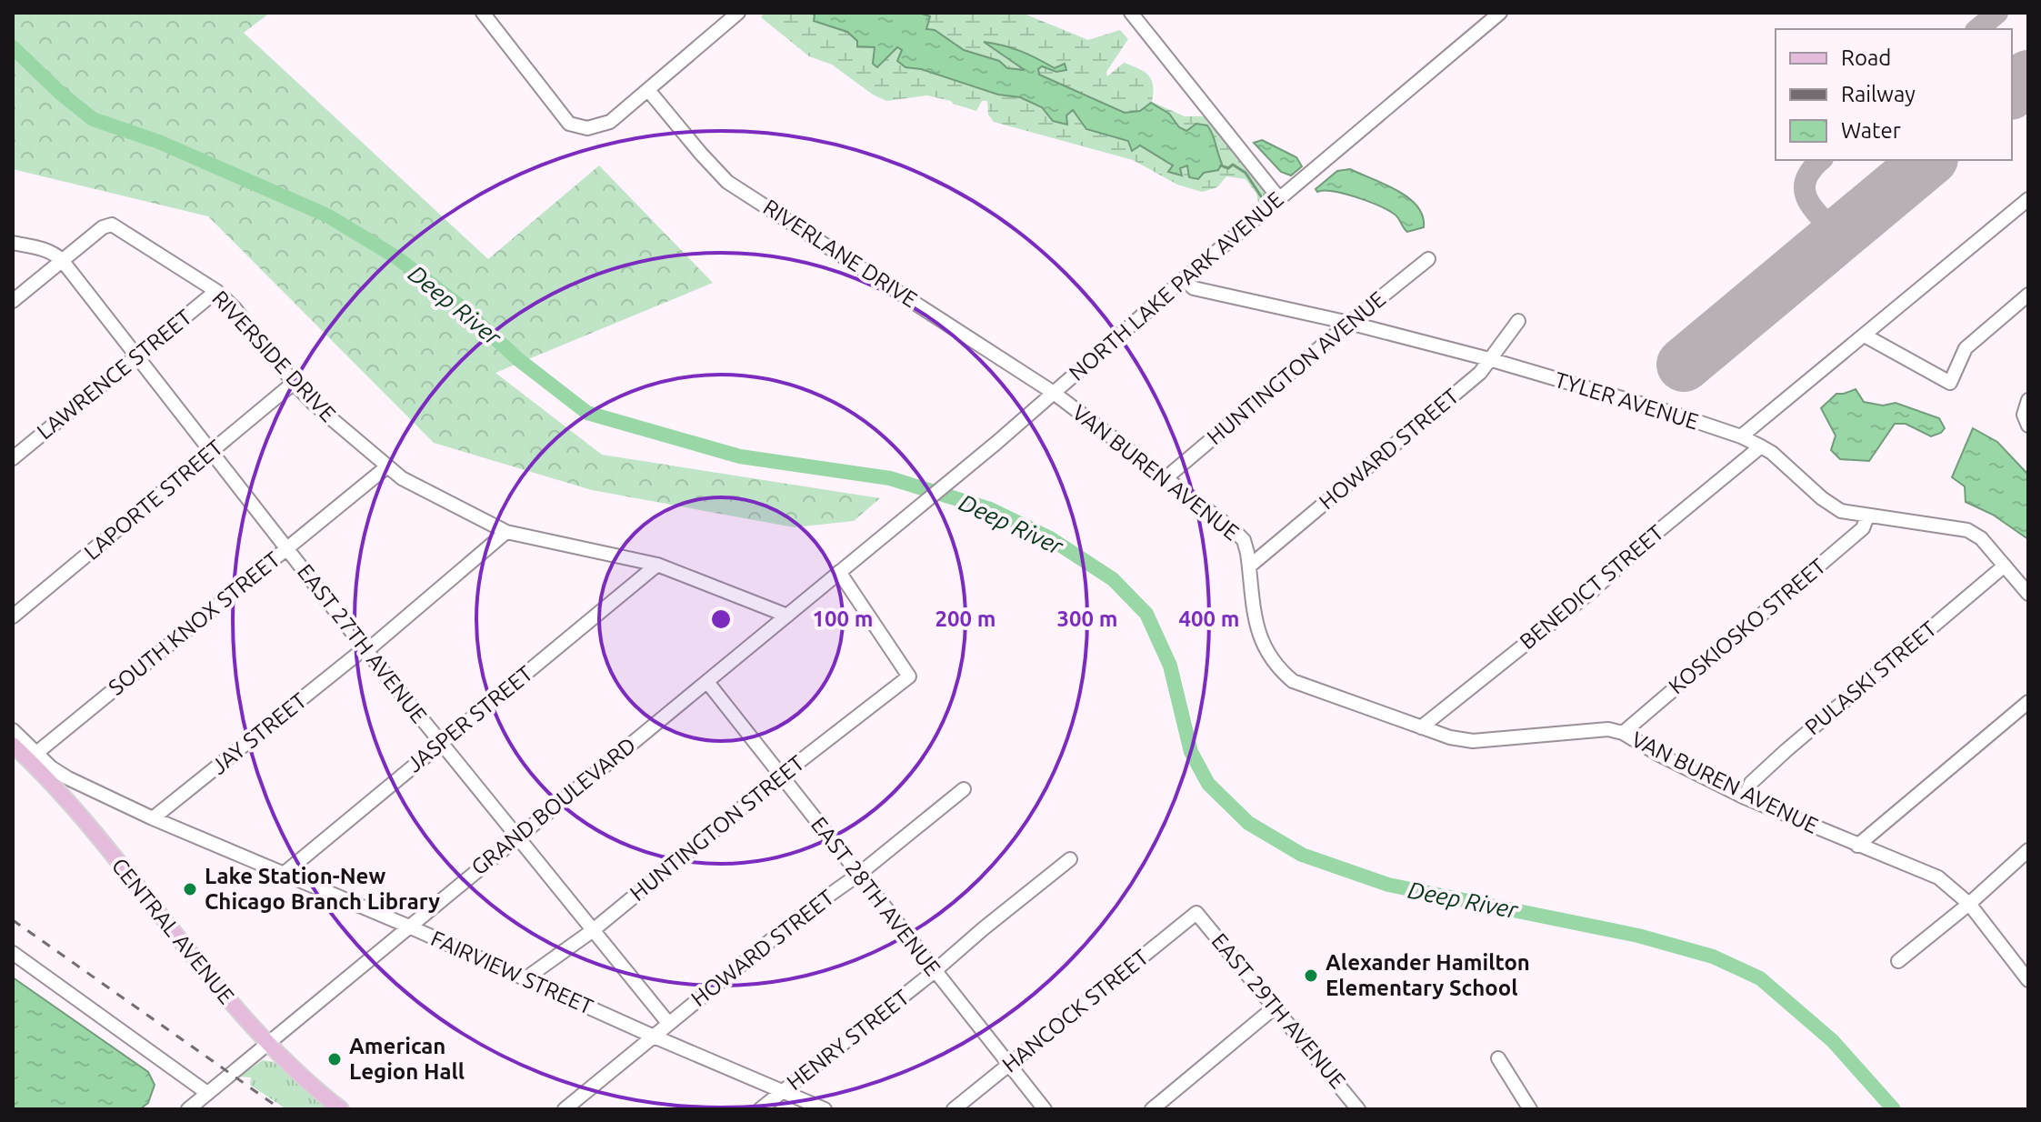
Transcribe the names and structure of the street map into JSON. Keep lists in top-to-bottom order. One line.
{"streets":{"main road":["CENTRAL AVENUE"],"street":["RIVERLANE DRIVE","NORTH LAKE PARK AVENUE","RIVERSIDE DRIVE","HUNTINGTON AVENUE","LAWRENCE STREET","TYLER AVENUE","HOWARD STREET","VAN BUREN AVENUE","LAPORTE STREET","BENEDICT STREET","SOUTH KNOX STREET","KOSKIOSKO STREET","EAST 27TH AVENUE","PULASKI STREET","JASPER STREET","JAY STREET","GRAND BOULEVARD","HUNTINGTON STREET","EAST 28TH AVENUE","FAIRVIEW STREET","HANCOCK STREET","EAST 29TH AVENUE","HENRY STREET"]},"crossings":[["RIVERLANE DRIVE","NORTH LAKE PARK AVENUE"],["RIVERLANE DRIVE","VAN BUREN AVENUE"],["NORTH LAKE PARK AVENUE","TYLER AVENUE"],["NORTH LAKE PARK AVENUE","VAN BUREN AVENUE"],["NORTH LAKE PARK AVENUE","GRAND BOULEVARD"],["RIVERSIDE DRIVE","LAWRENCE STREET"],["RIVERSIDE DRIVE","LAPORTE STREET"],["RIVERSIDE DRIVE","SOUTH KNOX STREET"],["RIVERSIDE DRIVE","EAST 27TH AVENUE"],["RIVERSIDE DRIVE","JASPER STREET"],["RIVERSIDE DRIVE","JAY STREET"],["RIVERSIDE DRIVE","GRAND BOULEVARD"],["HUNTINGTON AVENUE","TYLER AVENUE"],["HUNTINGTON AVENUE","VAN BUREN AVENUE"],["LAWRENCE STREET","EAST 27TH AVENUE"],["TYLER AVENUE","HOWARD STREET"],["TYLER AVENUE","BENEDICT STREET"],["TYLER AVENUE","KOSKIOSKO STREET"],["TYLER AVENUE","PULASKI STREET"],["HOWARD STREET","VAN BUREN AVENUE"],["HOWARD STREET","EAST 27TH AVENUE"],["HOWARD STREET","EAST 28TH AVENUE"],["HOWARD STREET","FAIRVIEW STREET"],["VAN BUREN AVENUE","BENEDICT STREET"],["VAN BUREN AVENUE","KOSKIOSKO STREET"],["VAN BUREN AVENUE","PULASKI STREET"],["LAPORTE STREET","EAST 27TH AVENUE"],["SOUTH KNOX STREET","EAST 27TH AVENUE"],["SOUTH KNOX STREET","FAIRVIEW STREET"],["EAST 27TH AVENUE","JASPER STREET"],["EAST 27TH AVENUE","JAY STREET"],["EAST 27TH AVENUE","GRAND BOULEVARD"],["EAST 27TH AVENUE","HUNTINGTON STREET"],["JASPER STREET","FAIRVIEW STREET"],["JAY STREET","FAIRVIEW STREET"],["GRAND BOULEVARD","HUNTINGTON STREET"],["GRAND BOULEVARD","EAST 28TH AVENUE"],["GRAND BOULEVARD","CENTRAL AVENUE"],["GRAND BOULEVARD","FAIRVIEW STREET"],["HUNTINGTON STREET","EAST 28TH AVENUE"],["HUNTINGTON STREET","FAIRVIEW STREET"],["EAST 28TH AVENUE","HANCOCK STREET"],["EAST 28TH AVENUE","HENRY STREET"],["FAIRVIEW STREET","HENRY STREET"],["HANCOCK STREET","EAST 29TH AVENUE"]],"water":["Deep River"],"places":["Lake Station-New Chicago Branch Library","Alexander Hamilton Elementary School","American Legion Hall"],"legend":["Road","Railway","Water"],"rings":["100 m","200 m","300 m","400 m"]}
